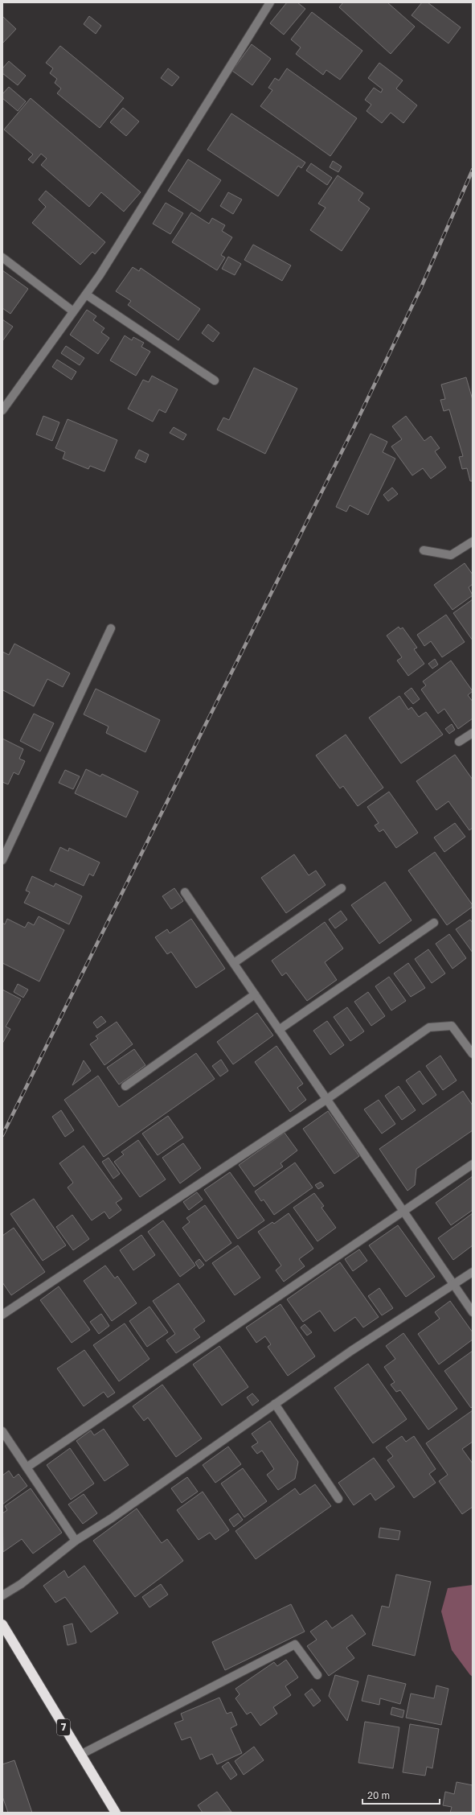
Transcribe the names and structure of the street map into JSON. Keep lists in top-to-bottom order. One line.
{"streets":{"highway":["7"]},"scale_bar":"20 m"}
